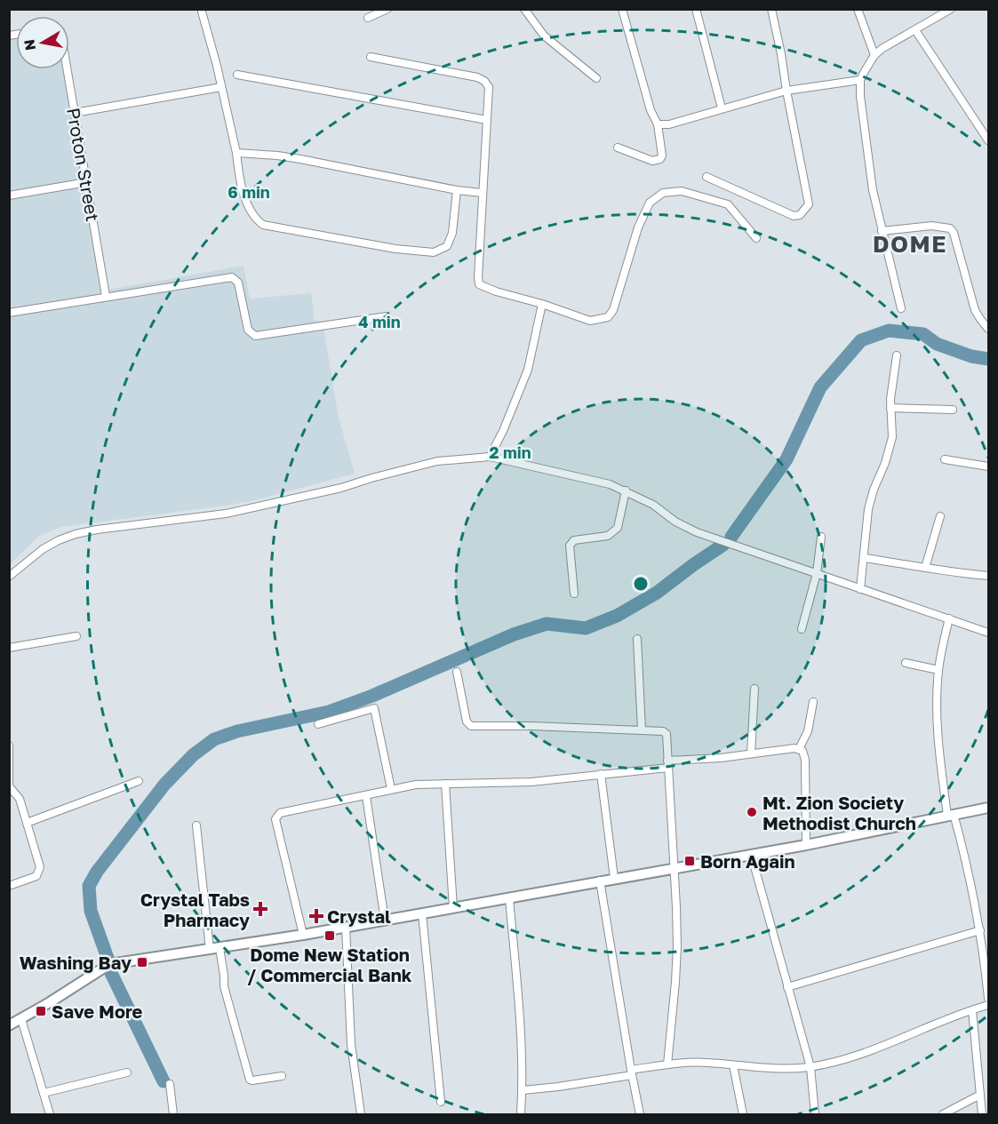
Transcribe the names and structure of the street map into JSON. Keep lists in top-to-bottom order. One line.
{"streets":{"street":["Proton Street"]},"districts":["DOME"],"places":{"other":["Mt. Zion Society Methodist Church"],"transit":["Born Again","Dome New Station / Commercial Bank","Washing Bay","Save More"],"health":["Crystal Tabs Pharmacy","Crystal"]},"north":"left","rings":["6 min","4 min","2 min"]}
